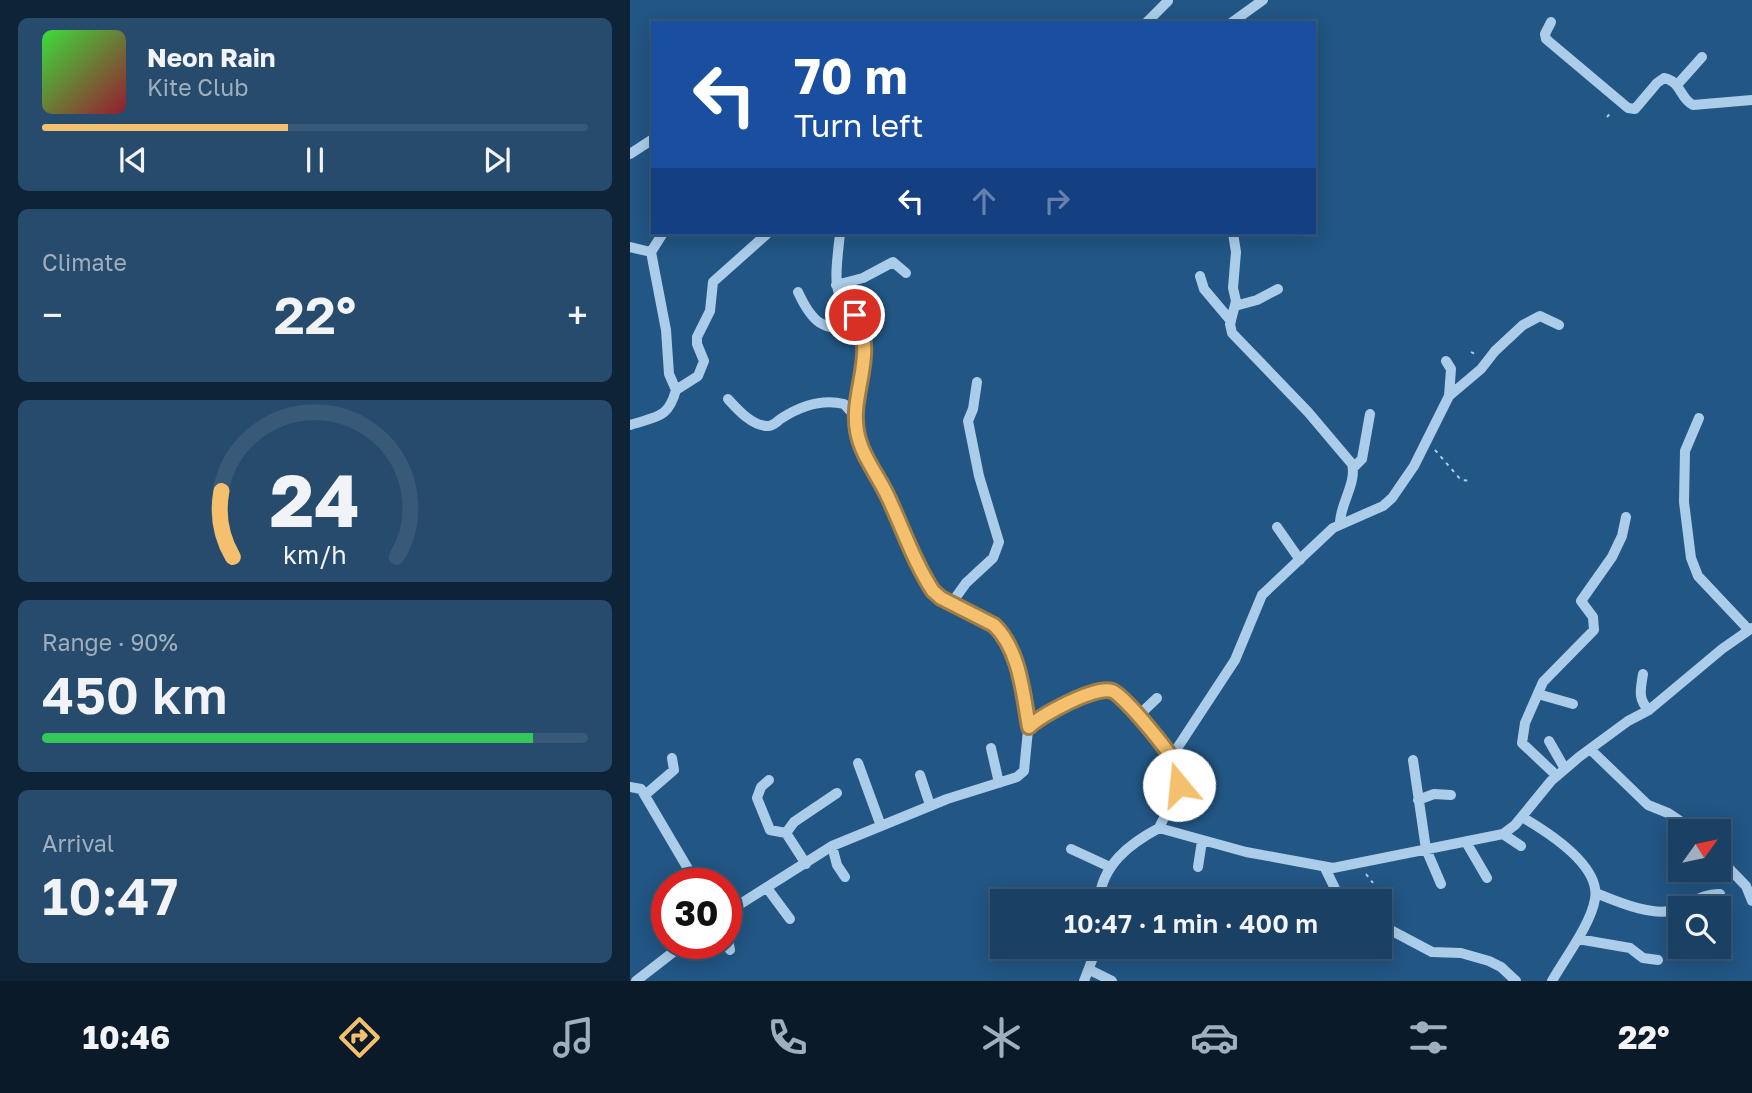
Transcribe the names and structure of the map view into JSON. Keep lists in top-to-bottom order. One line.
{"north":"top right","page":{"turn":["70 m","Turn left"],"song":["Neon Rain","Kite Club"],"tile":["Climate",["Range · 90%","450 km"],["Arrival","10:47"]],"heat":["−","22°","+"],"limit":"30","trip":"10:47 · 1 min · 400 m","tabs":["10:46","22°"],"gauge":["24","km/h"]}}
